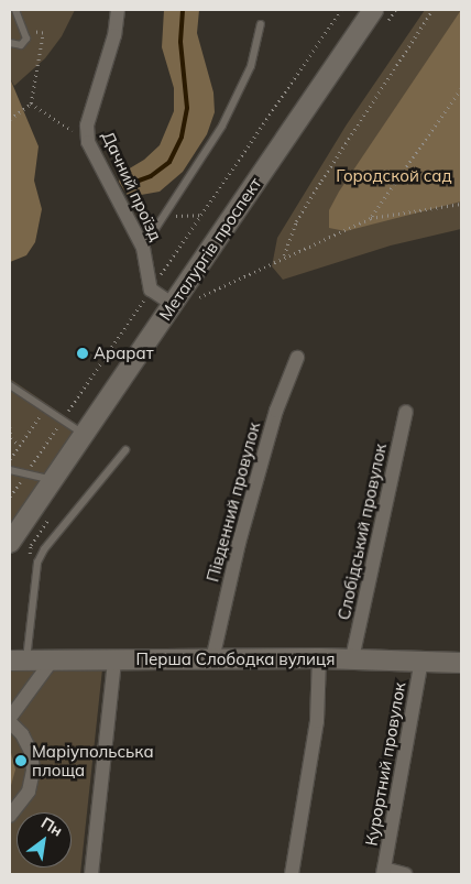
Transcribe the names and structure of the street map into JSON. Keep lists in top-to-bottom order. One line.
{"streets":{"street":["Дачний проїзд","Металургів проспект","Південний провулок","Слобідський провулок","Перша Слободка вулиця","Курортний провулок"]},"crossings":[["Південний провулок","Перша Слободка вулиця"],["Слобідський провулок","Перша Слободка вулиця"],["Перша Слободка вулиця","Курортний провулок"]],"parks":["Городской сад"],"places":["Арарат","Маріупольська площа"],"north":"top right"}
